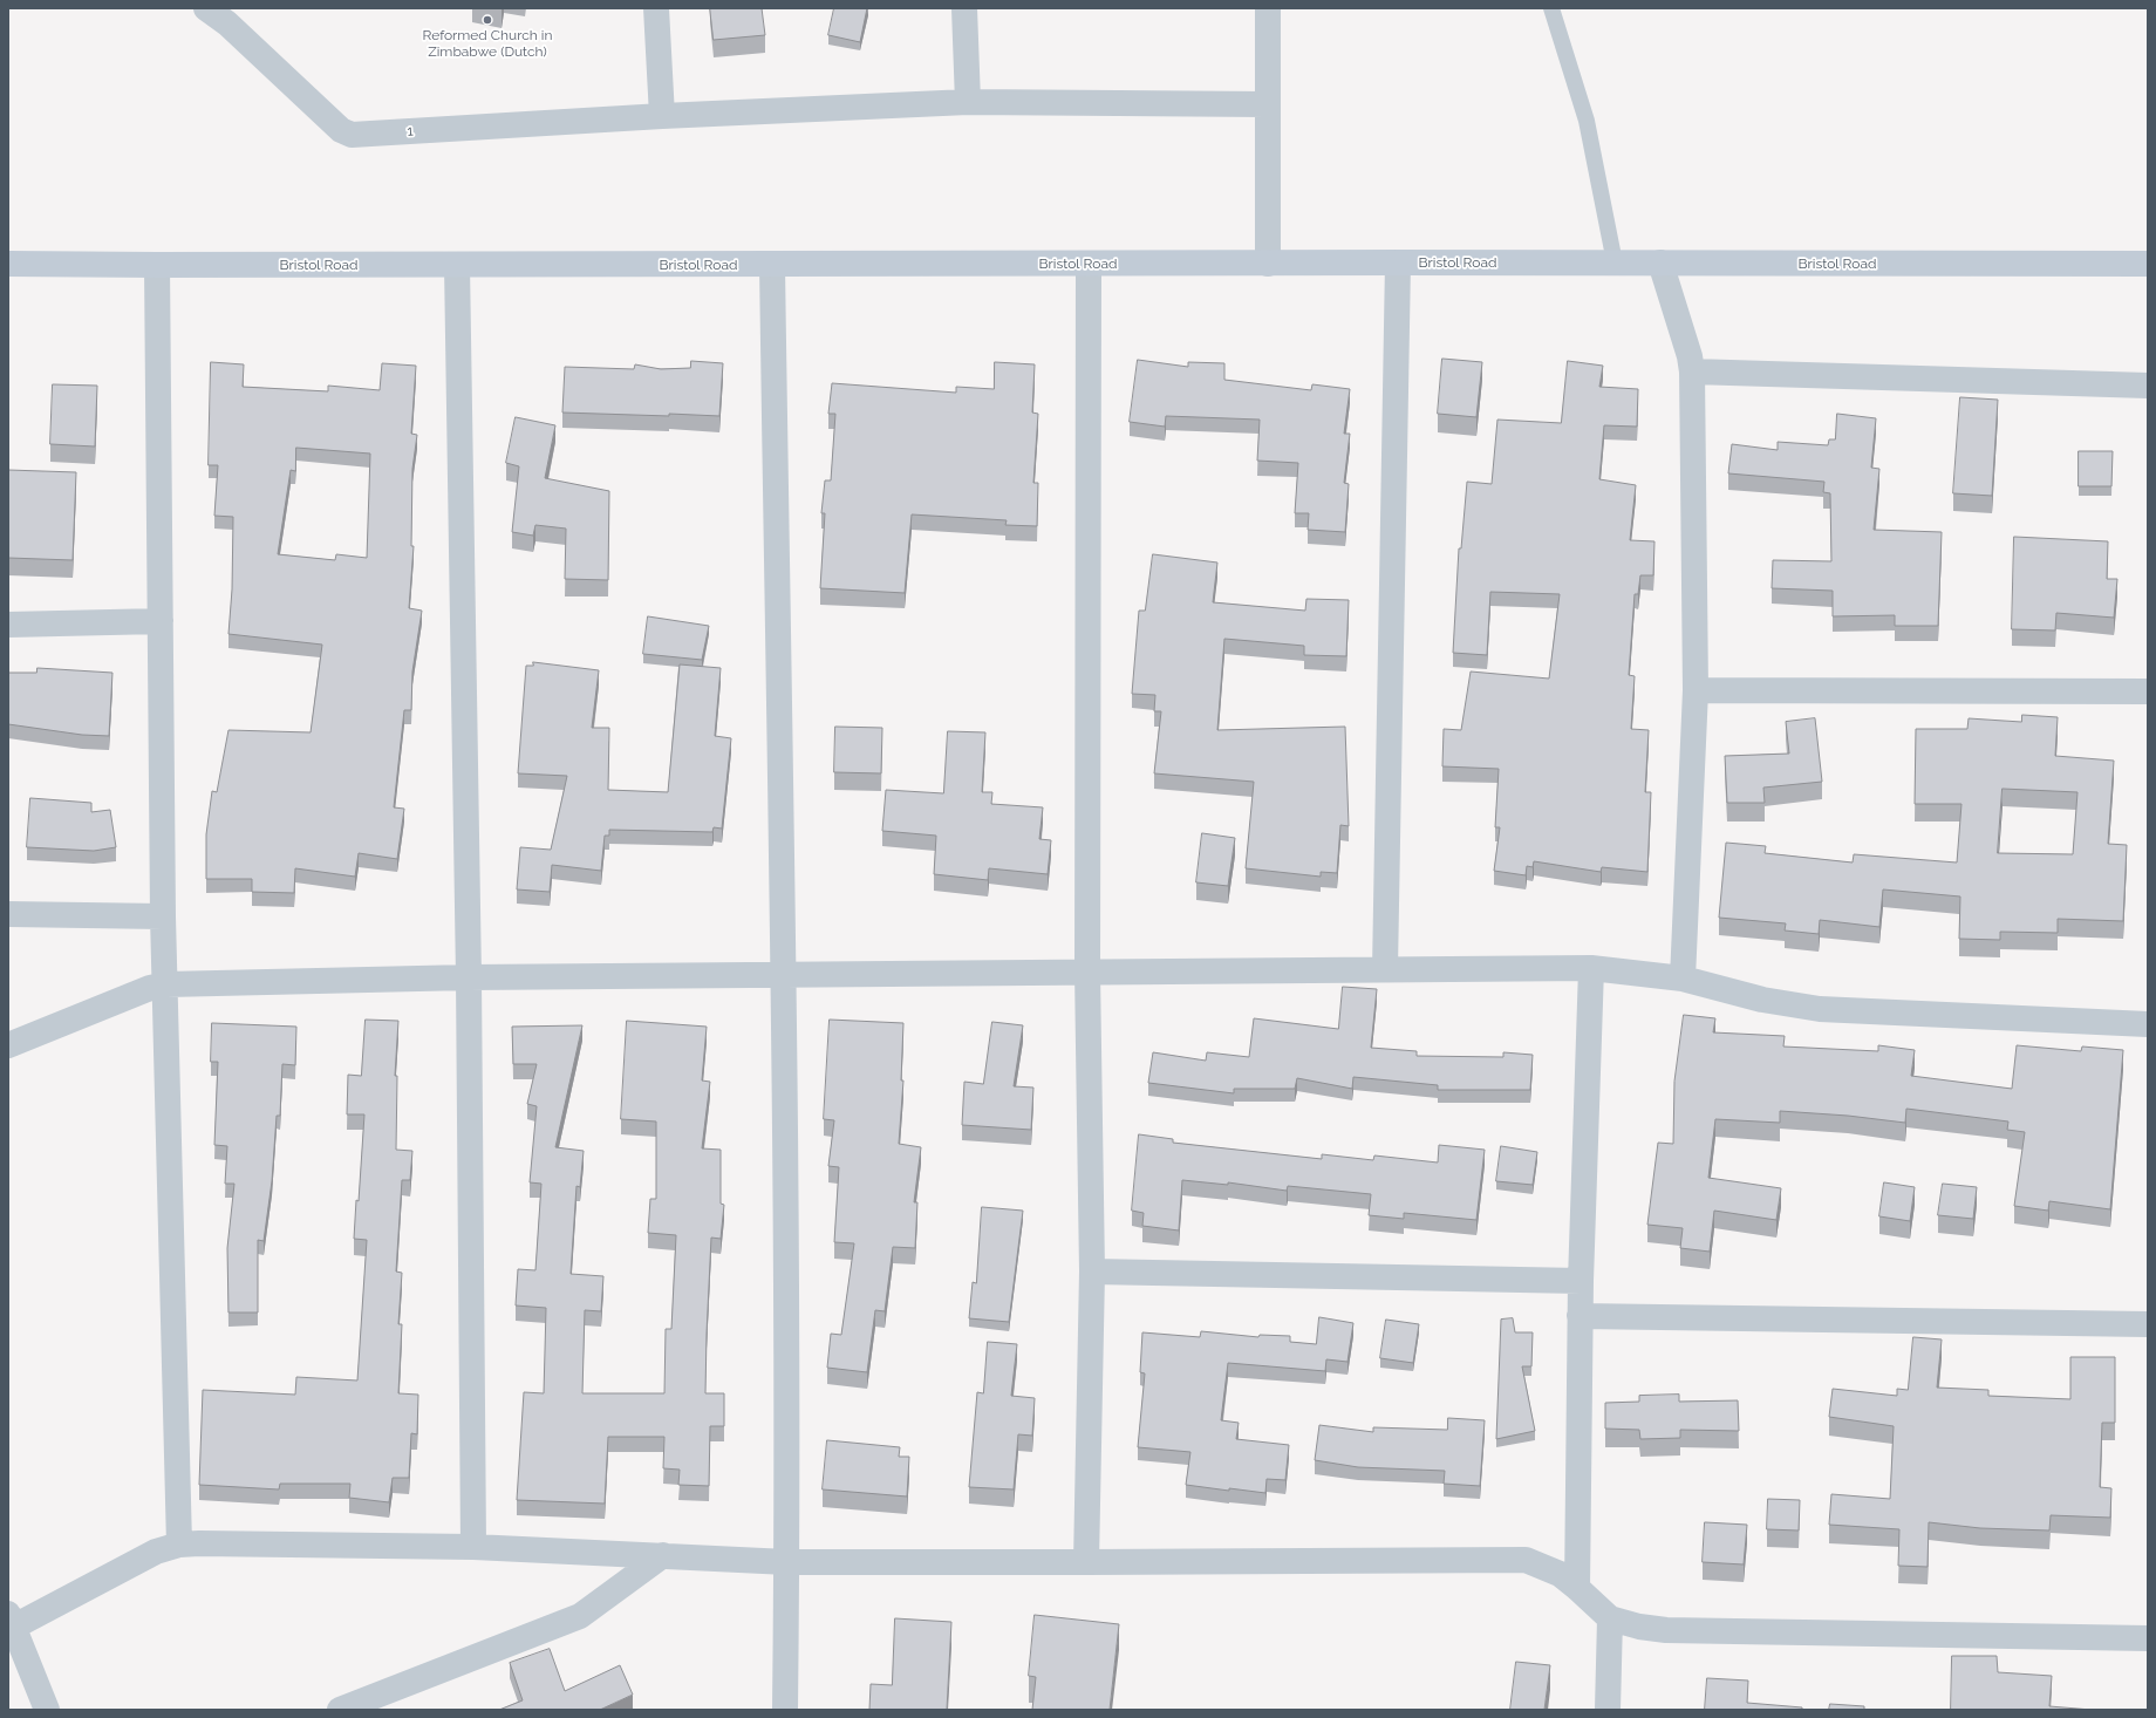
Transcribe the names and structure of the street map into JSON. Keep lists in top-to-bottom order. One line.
{"streets":{"street":["1","Bristol Road"]},"places":["Reformed Church in Zimbabwe (Dutch)"]}
